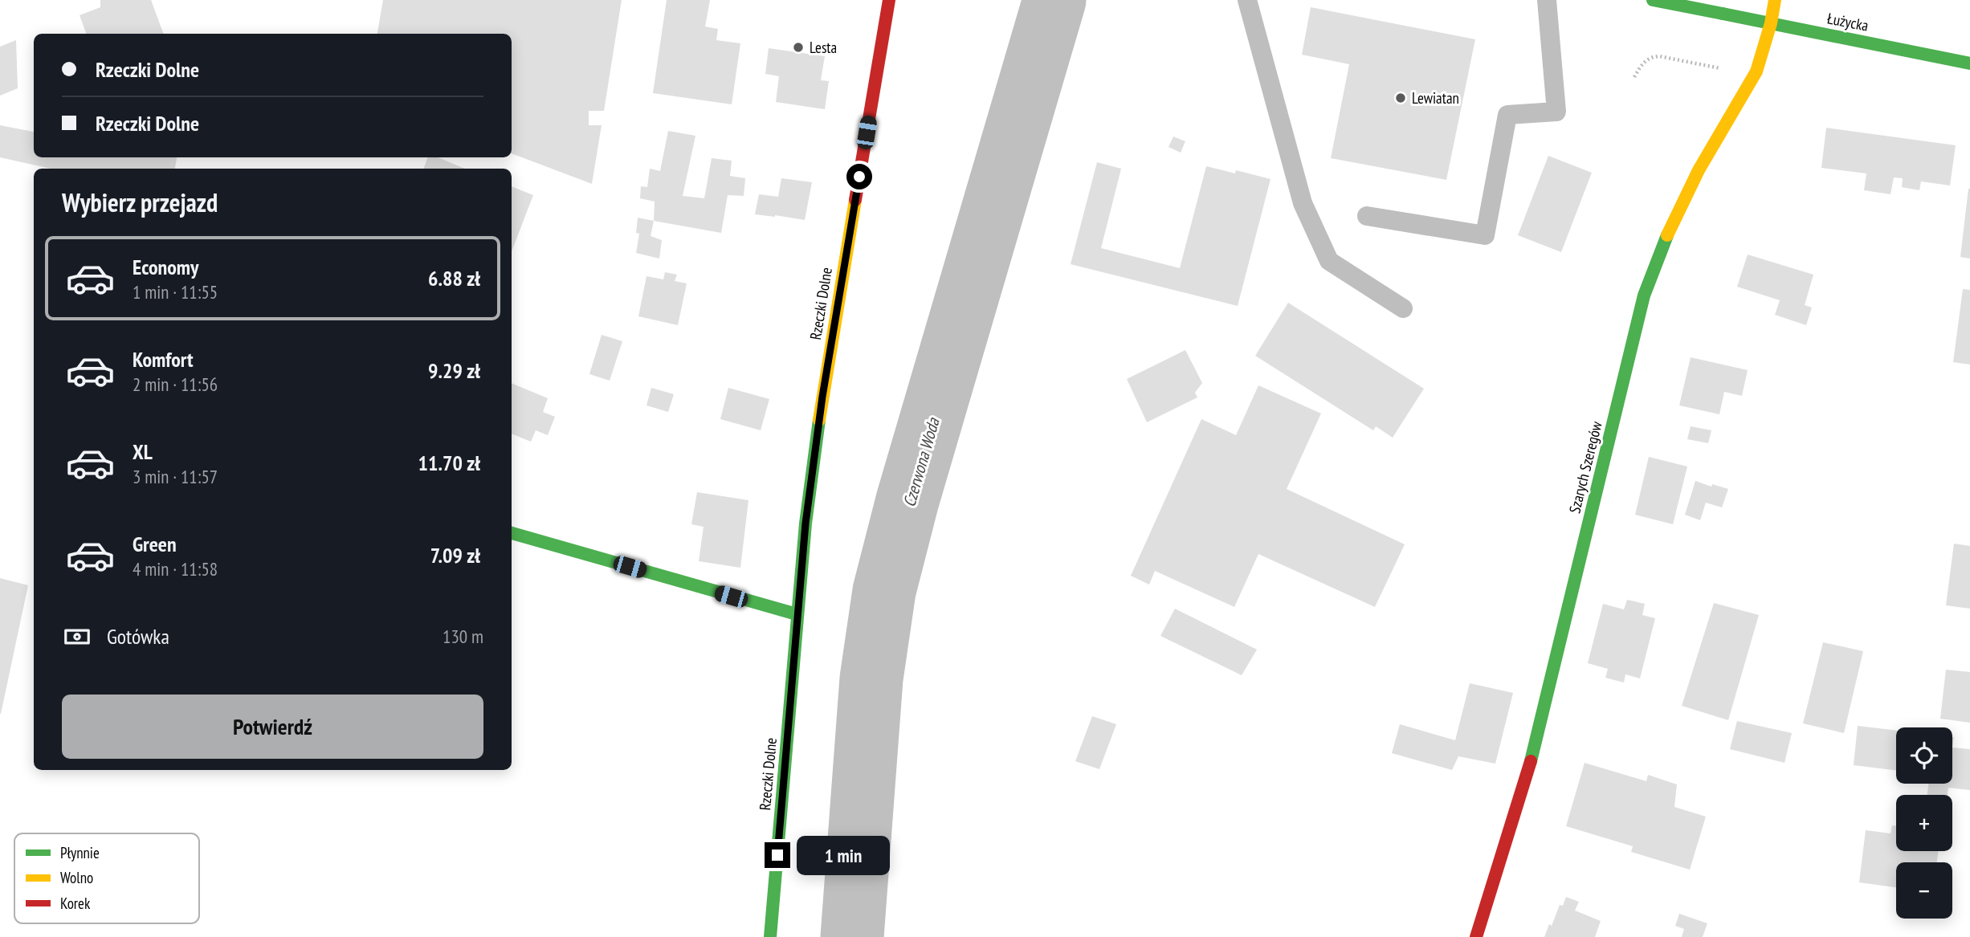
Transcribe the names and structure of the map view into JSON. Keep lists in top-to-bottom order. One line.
{"streets":{"street":["Łużycka","Rzeczki Dolne","Szarych Szeregów"]},"crossings":[["Łużycka","Szarych Szeregów"]],"water":["Czerwona Woda"],"places":["Lesta","Lewiatan"],"legend":["Płynnie","Wolno","Korek"],"page":{"banner":["Rzeczki Dolne","Rzeczki Dolne"],"heading":"Wybierz przejazd","list":[{"name":"Economy","note":"1 min · 11:55","value":"6.88 zł"},{"name":"Komfort","note":"2 min · 11:56","value":"9.29 zł"},{"name":"XL","note":"3 min · 11:57","value":"11.70 zł"},{"name":"Green","note":"4 min · 11:58","value":"7.09 zł"}],"pay":["Gotówka","130 m"],"buttons":"Potwierdź","map_buttons":["+","−"],"bubble":"1 min"}}
